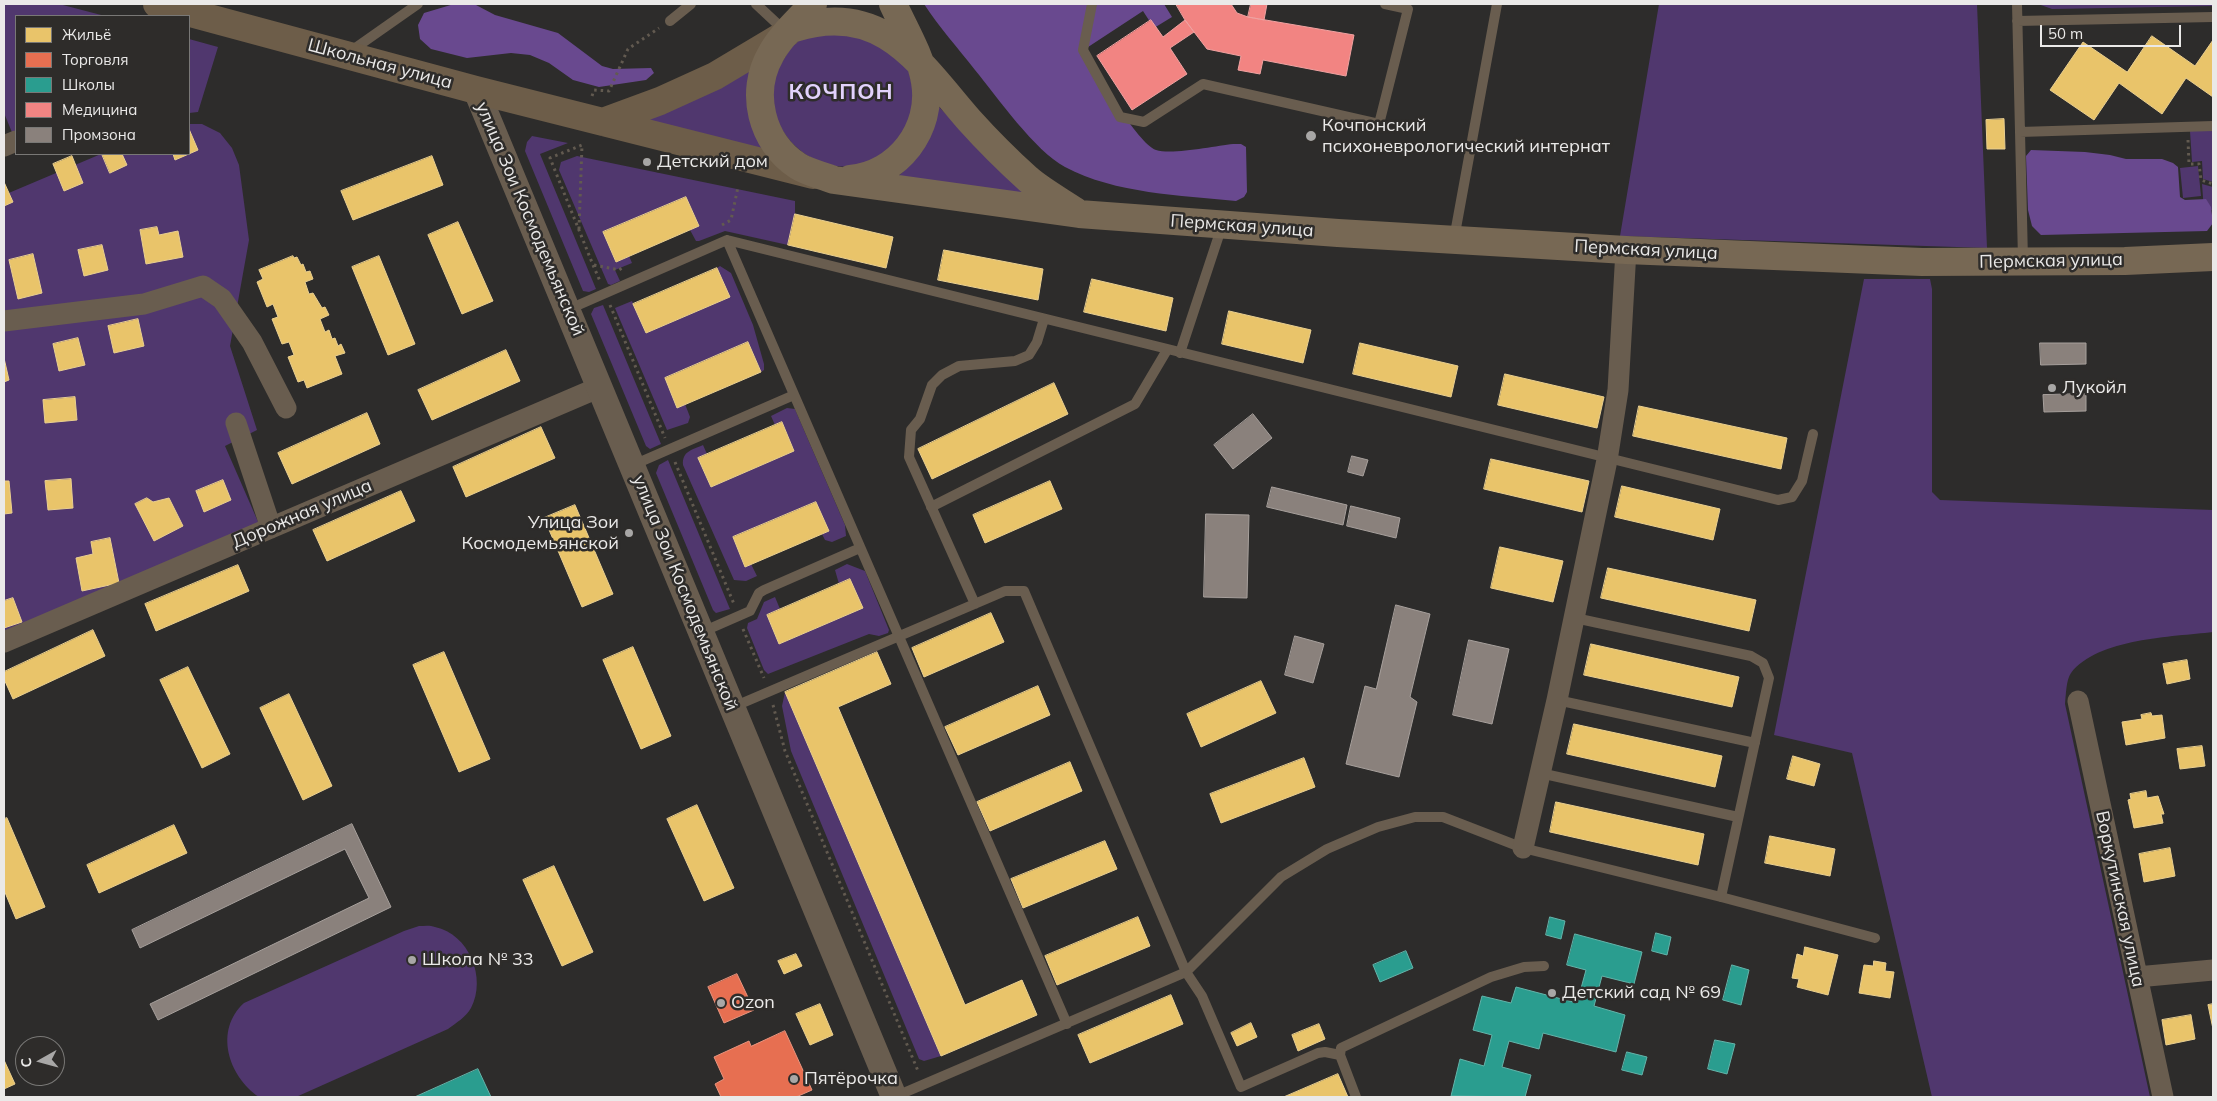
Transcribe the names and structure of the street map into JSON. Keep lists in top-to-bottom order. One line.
{"streets":{"main road":["Школьная улица","Пермская улица"],"street":["улица Зои Космодемьянской","Дорожная улица","Воркутинская улица"]},"crossings":[["Школьная улица","улица Зои Космодемьянской"],["Школьная улица","Пермская улица"],["улица Зои Космодемьянской","Дорожная улица"]],"districts":["КОЧПОН"],"places":["Кочпонский психоневрологический интернат","Детский дом","Лукойл","Улица Зои Космодемьянской","Школа № 33","Детский сад № 69","Ozon","Пятёрочка"],"legend":["Жильё","Торговля","Школы","Медицина","Промзона"],"scale_bar":"50 m","north":"left"}
